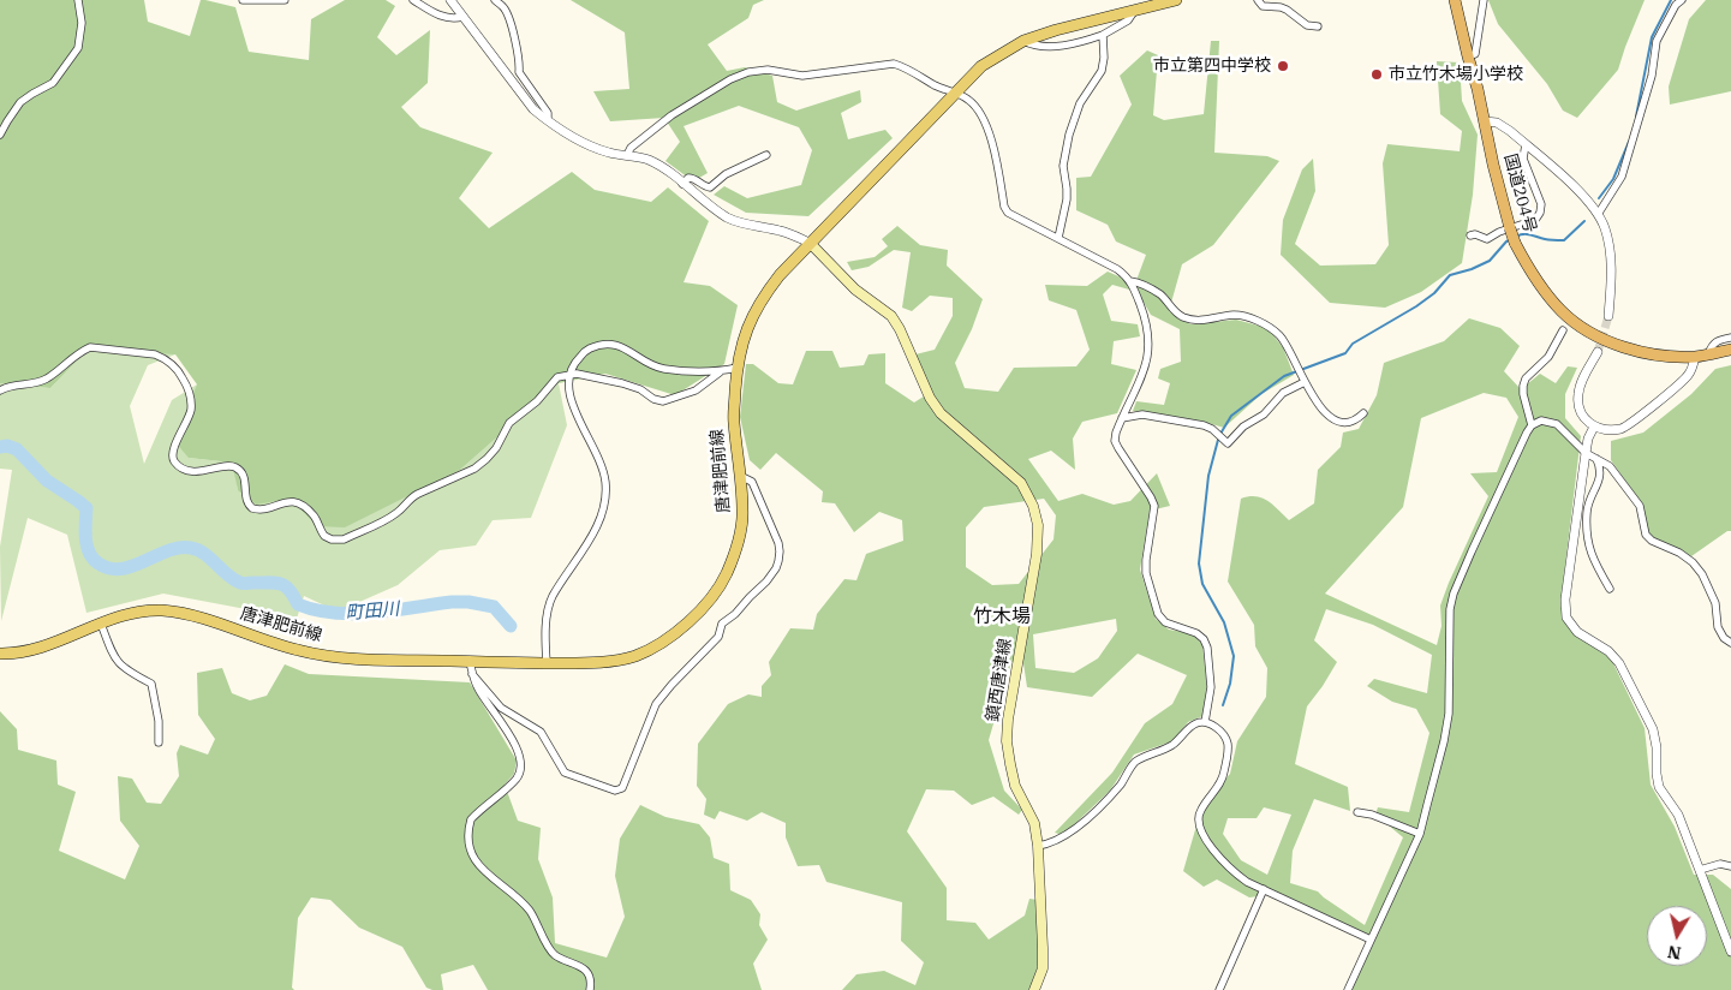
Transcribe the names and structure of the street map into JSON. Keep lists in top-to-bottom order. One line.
{"streets":{"highway":["国道204号"],"main road":["唐津肥前線","鎮西唐津線"]},"crossings":[["唐津肥前線","鎮西唐津線"]],"districts":["竹木場"],"water":["町田川"],"places":["市立第四中学校","市立竹木場小学校"],"north":"bottom"}
